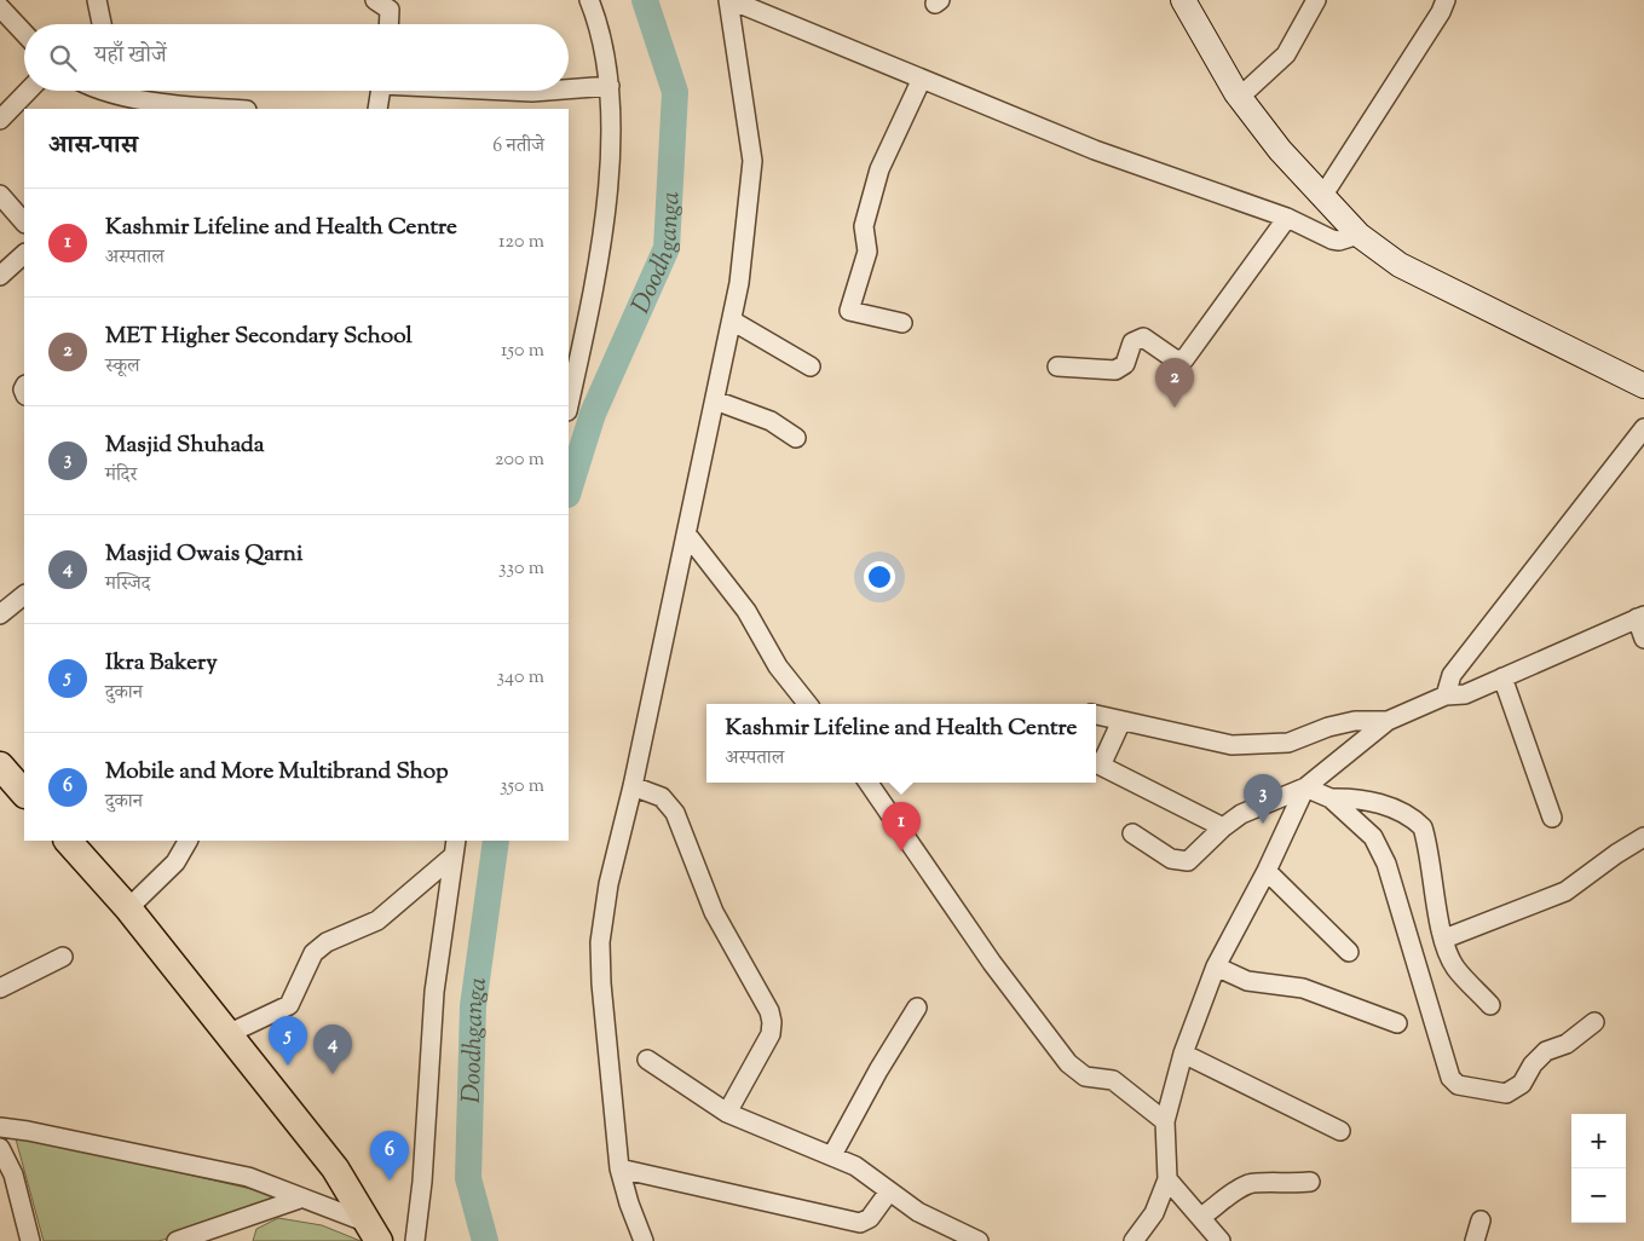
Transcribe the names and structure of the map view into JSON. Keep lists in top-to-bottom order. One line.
{"water":["Doodhganga"],"page":{"search":"यहाँ खोजें","heading":["आस-पास","6 नतीजे"],"list":[{"mark":"1","name":"Kashmir Lifeline and Health Centre","note":"अस्पताल","value":"120 m"},{"mark":"2","name":"MET Higher Secondary School","note":"स्कूल","value":"150 m"},{"mark":"3","name":"Masjid Shuhada","note":"मंदिर","value":"200 m"},{"mark":"4","name":"Masjid Owais Qarni","note":"मस्जिद","value":"330 m"},{"mark":"5","name":"Ikra Bakery","note":"दुकान","value":"340 m"},{"mark":"6","name":"Mobile and More Multibrand Shop","note":"दुकान","value":"350 m"}],"pins":["2","3","1","5","4","6"],"popup":["Kashmir Lifeline and Health Centre","अस्पताल"],"map_buttons":["+","−"]}}
